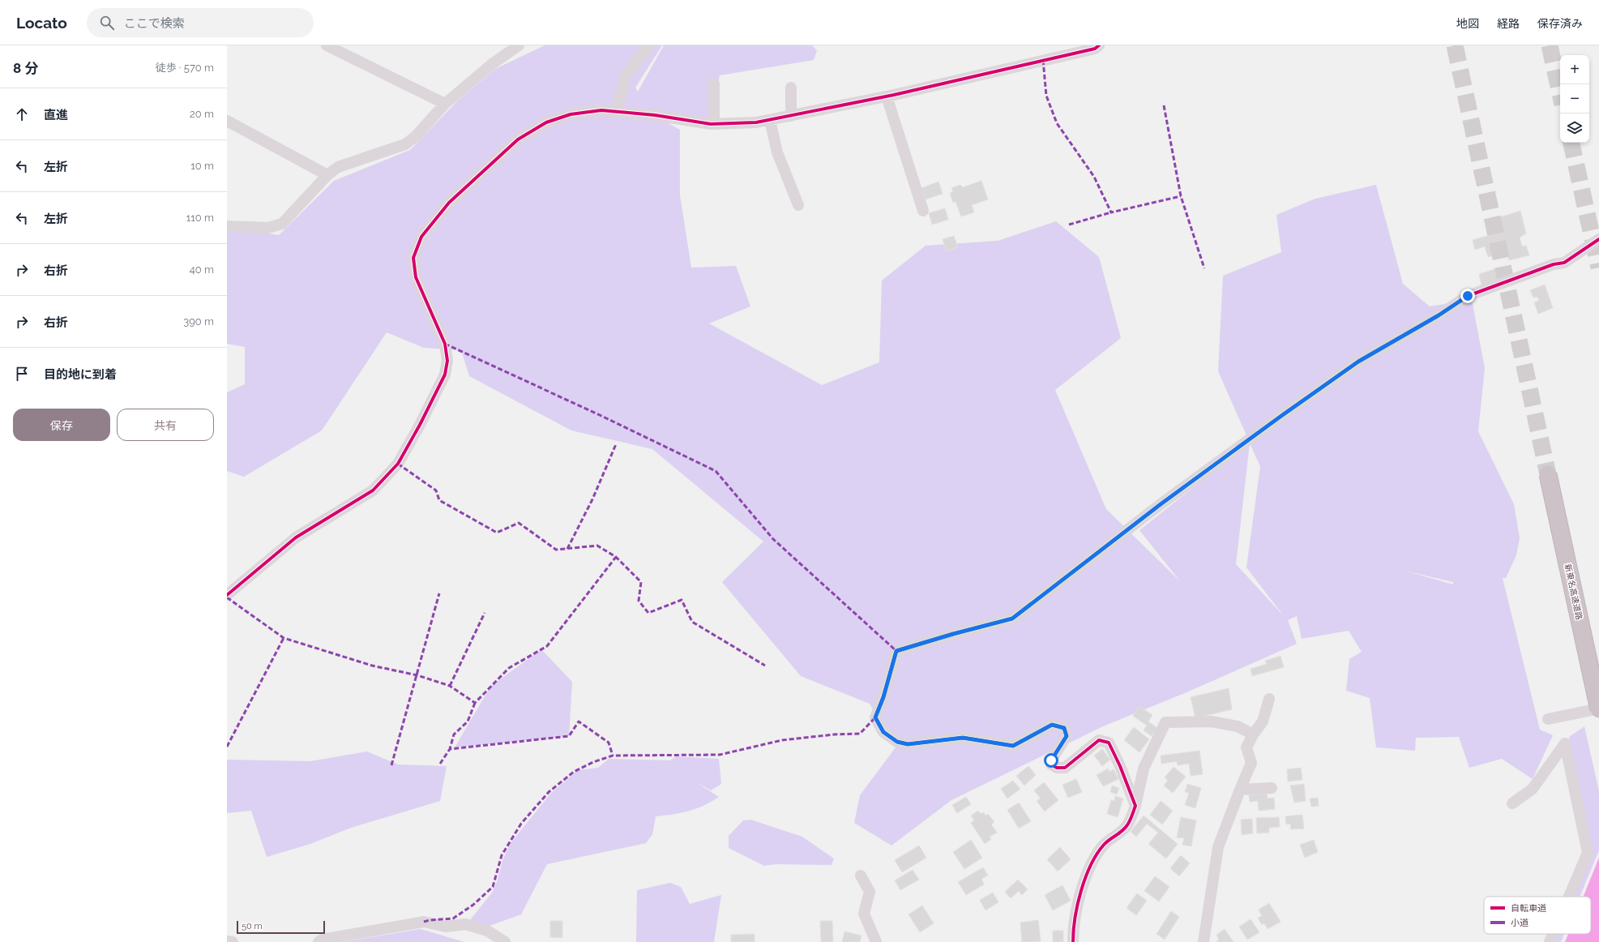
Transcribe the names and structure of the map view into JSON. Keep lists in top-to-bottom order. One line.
{"streets":{"highway":["新東名高速道路"]},"legend":["自転車道","小道"],"scale_bar":"50 m","page":{"header":"Locato","search":"ここで検索","nav":["地図","経路","保存済み"],"heading":["8 分","徒歩 · 570 m"],"map_buttons":["+","−"],"list":[["直進","20 m"],["左折","10 m"],["左折","110 m"],["右折","40 m"],["右折","390 m"],"目的地に到着"],"buttons":["保存","共有"],"scale":"50 m"}}
